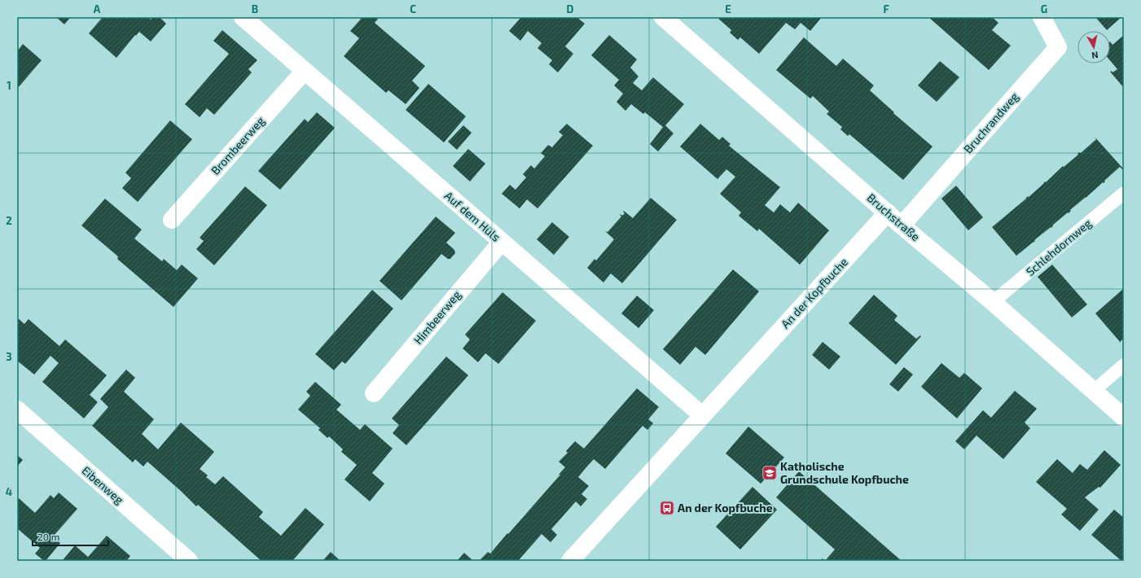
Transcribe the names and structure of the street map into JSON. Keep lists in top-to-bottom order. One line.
{"streets":{"street":["Bruchrandweg","Brombeerweg","Auf dem Hüls","Bruchstraße","An der Kopfbuche","Himbeerweg","Eibenweg"],"lane":["Schlehdornweg"]},"crossings":[["Bruchrandweg","Bruchstraße"],["Brombeerweg","Auf dem Hüls"],["Auf dem Hüls","An der Kopfbuche"],["Auf dem Hüls","Himbeerweg"],["Bruchstraße","Schlehdornweg"],["Bruchstraße","An der Kopfbuche"]],"places":{"school or university":["Katholische Grundschule Kopfbuche"],"bus stop":["An der Kopfbuche"]},"scale_bar":"20 m","north":"bottom","grid":{"columns":["A","B","C","D","E","F","G"],"rows":["1","2","3","4"]}}
